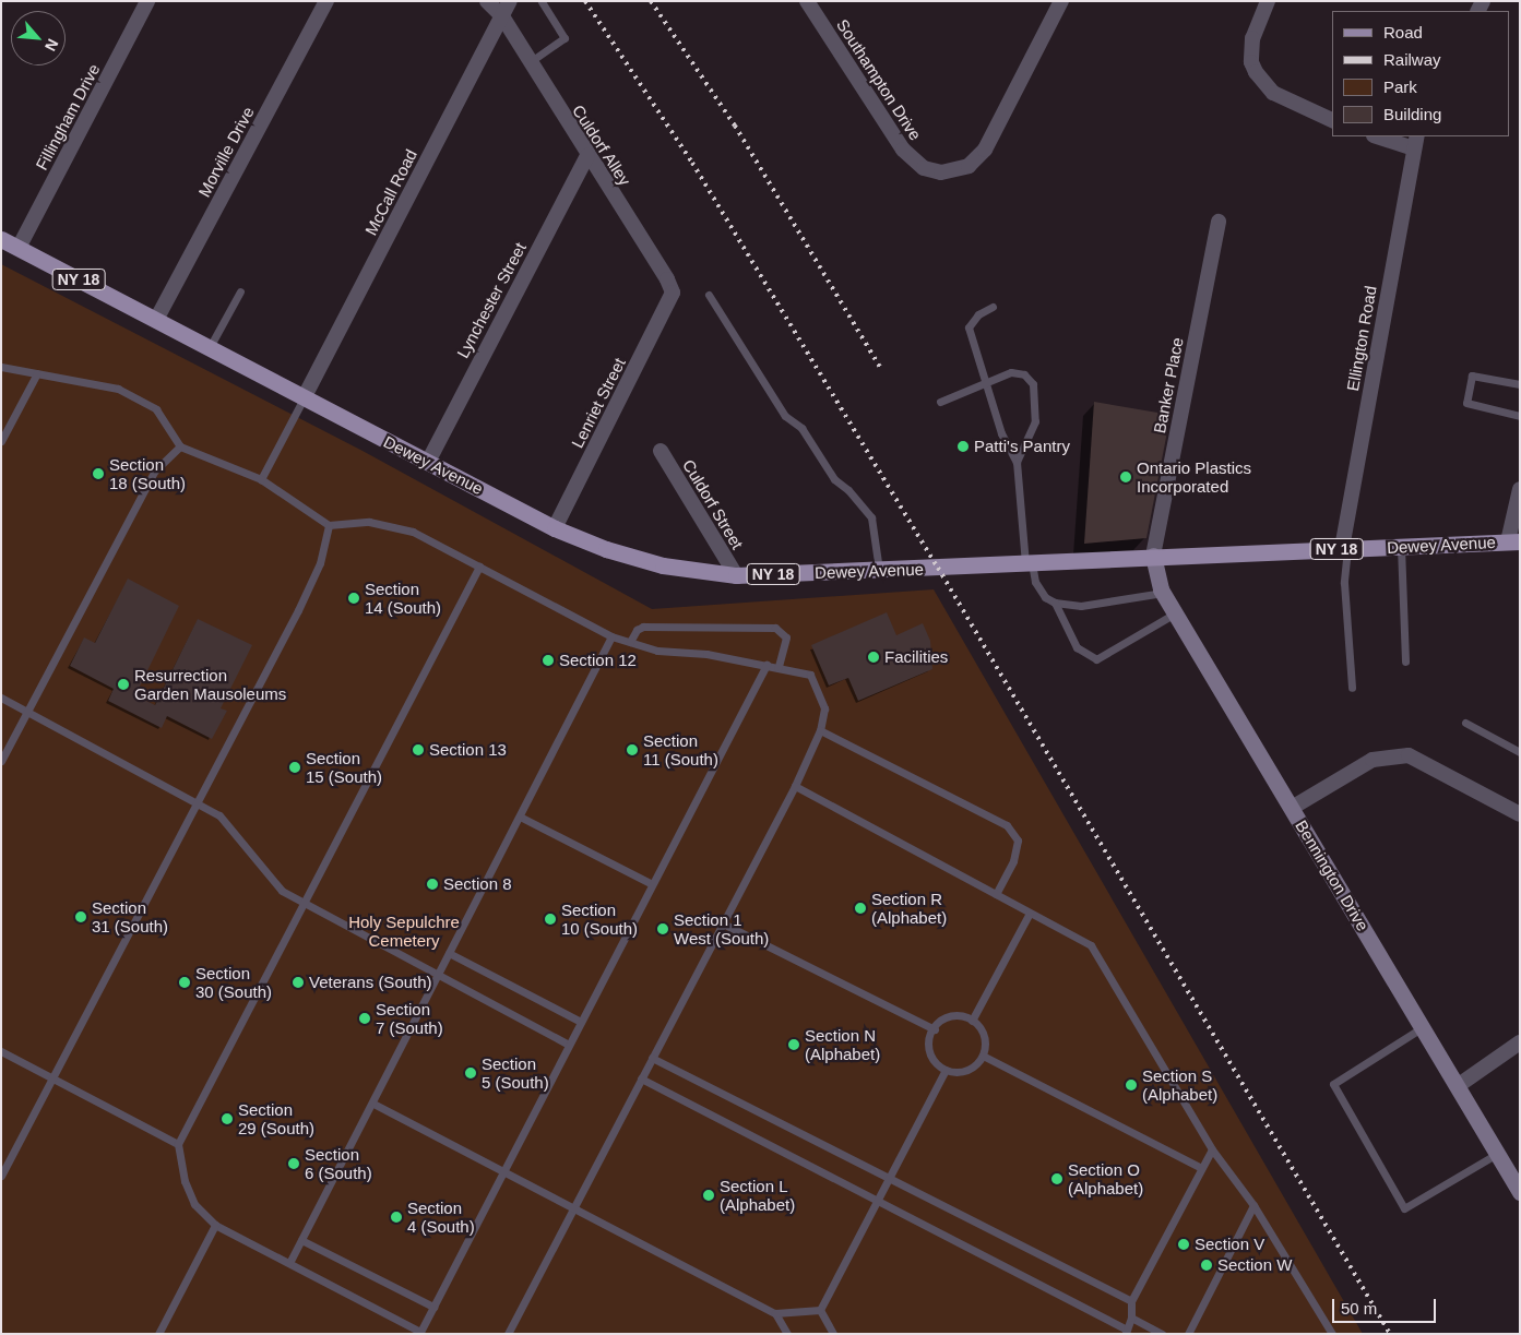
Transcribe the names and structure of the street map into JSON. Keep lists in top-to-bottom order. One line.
{"streets":{"main road":["NY 18","Dewey Avenue"],"street":["Southampton Drive","Fillingham Drive","Culdorf Alley","Morville Drive","McCall Road","Lynchester Street","Ellington Road","Banker Place","Lenriet Street","Culdorf Street","Bennington Drive"]},"crossings":[["Fillingham Drive","Dewey Avenue"],["Culdorf Alley","McCall Road"],["Culdorf Alley","Lynchester Street"],["Culdorf Alley","Lenriet Street"],["Morville Drive","Dewey Avenue"],["McCall Road","Dewey Avenue"],["Lynchester Street","Dewey Avenue"],["Ellington Road","Dewey Avenue"],["Banker Place","Dewey Avenue"],["Banker Place","Bennington Drive"],["Lenriet Street","Dewey Avenue"],["Dewey Avenue","Culdorf Street"],["Dewey Avenue","Bennington Drive"]],"parks":["Holy Sepulchre Cemetery"],"places":["Patti's Pantry","Section 18 (South)","Ontario Plastics Incorporated","Section 14 (South)","Facilities","Section 12","Resurrection Garden Mausoleums","Section 13","Section 11 (South)","Section 15 (South)","Section 8","Section R (Alphabet)","Section 31 (South)","Section 10 (South)","Section 1 West (South)","Section 30 (South)","Veterans (South)","Section 7 (South)","Section N (Alphabet)","Section 5 (South)","Section S (Alphabet)","Section 29 (South)","Section 6 (South)","Section O (Alphabet)","Section L (Alphabet)","Section 4 (South)","Section V","Section W"],"legend":["Road","Railway","Park","Building"],"scale_bar":"50 m","north":"bottom right"}
